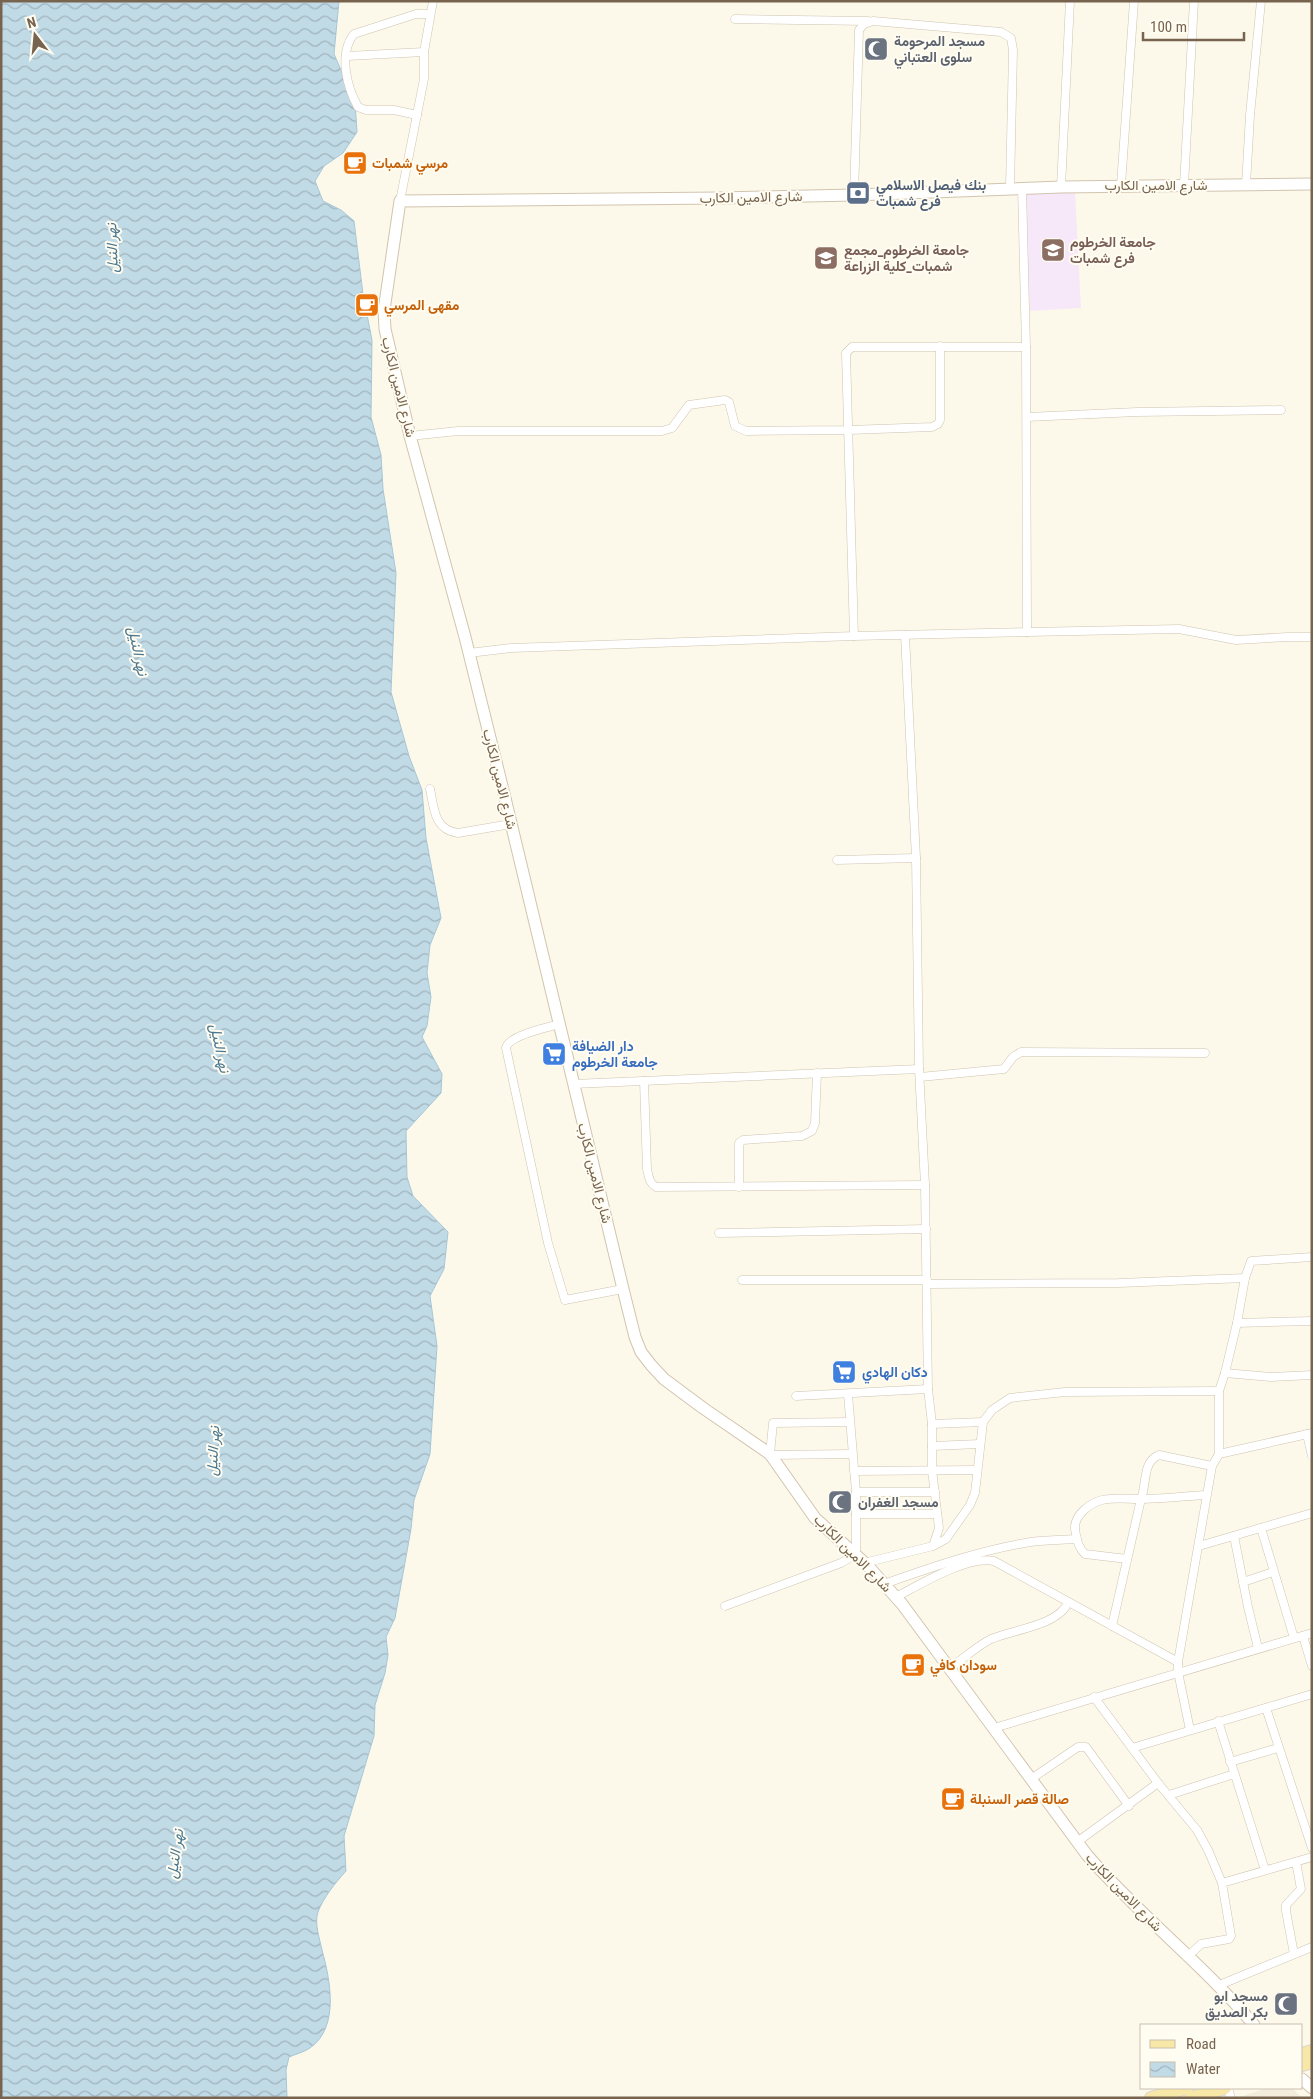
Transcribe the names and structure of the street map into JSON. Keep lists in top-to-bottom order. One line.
{"streets":{"street":["شارع الامين الكارب"]},"water":["نهر النيل"],"places":{"mosque":["مسجد المرحومة سلوى العتباني","مسجد الغفران","مسجد ابو بكر الصديق"],"cafe":["مرسي شمبات","مقهى المرسي","سودان كافي","صالة قصر السنبلة"],"bank":["بنك فيصل الاسلامي فرع شمبات"],"school or university":["جامعة الخرطوم فرع شمبات","جامعة الخرطوم_مجمع شمبات_كلية الزراعة"],"supermarket":["دار الضيافة جامعة الخرطوم","دكان الهادي"]},"legend":["Road","Water"],"scale_bar":"100 m","north":"top"}
